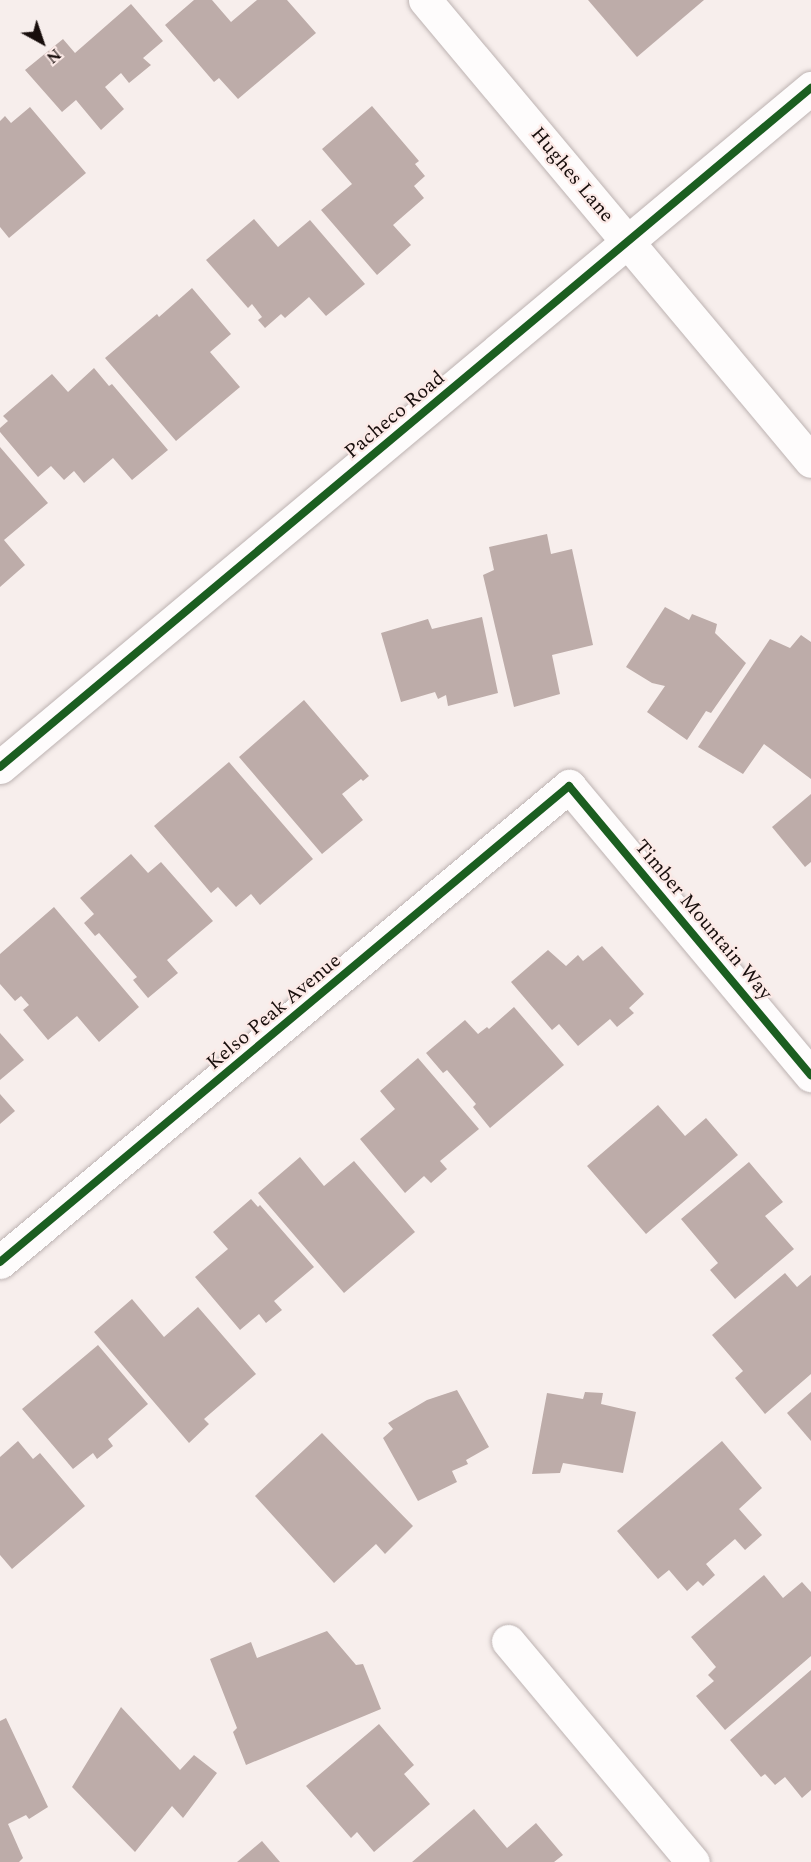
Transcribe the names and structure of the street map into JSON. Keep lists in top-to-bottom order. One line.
{"streets":{"street":["Hughes Lane","Pacheco Road","Timber Mountain Way","Kelso Peak Avenue"]},"crossings":[["Hughes Lane","Pacheco Road"],["Timber Mountain Way","Kelso Peak Avenue"]],"north":"bottom right"}
